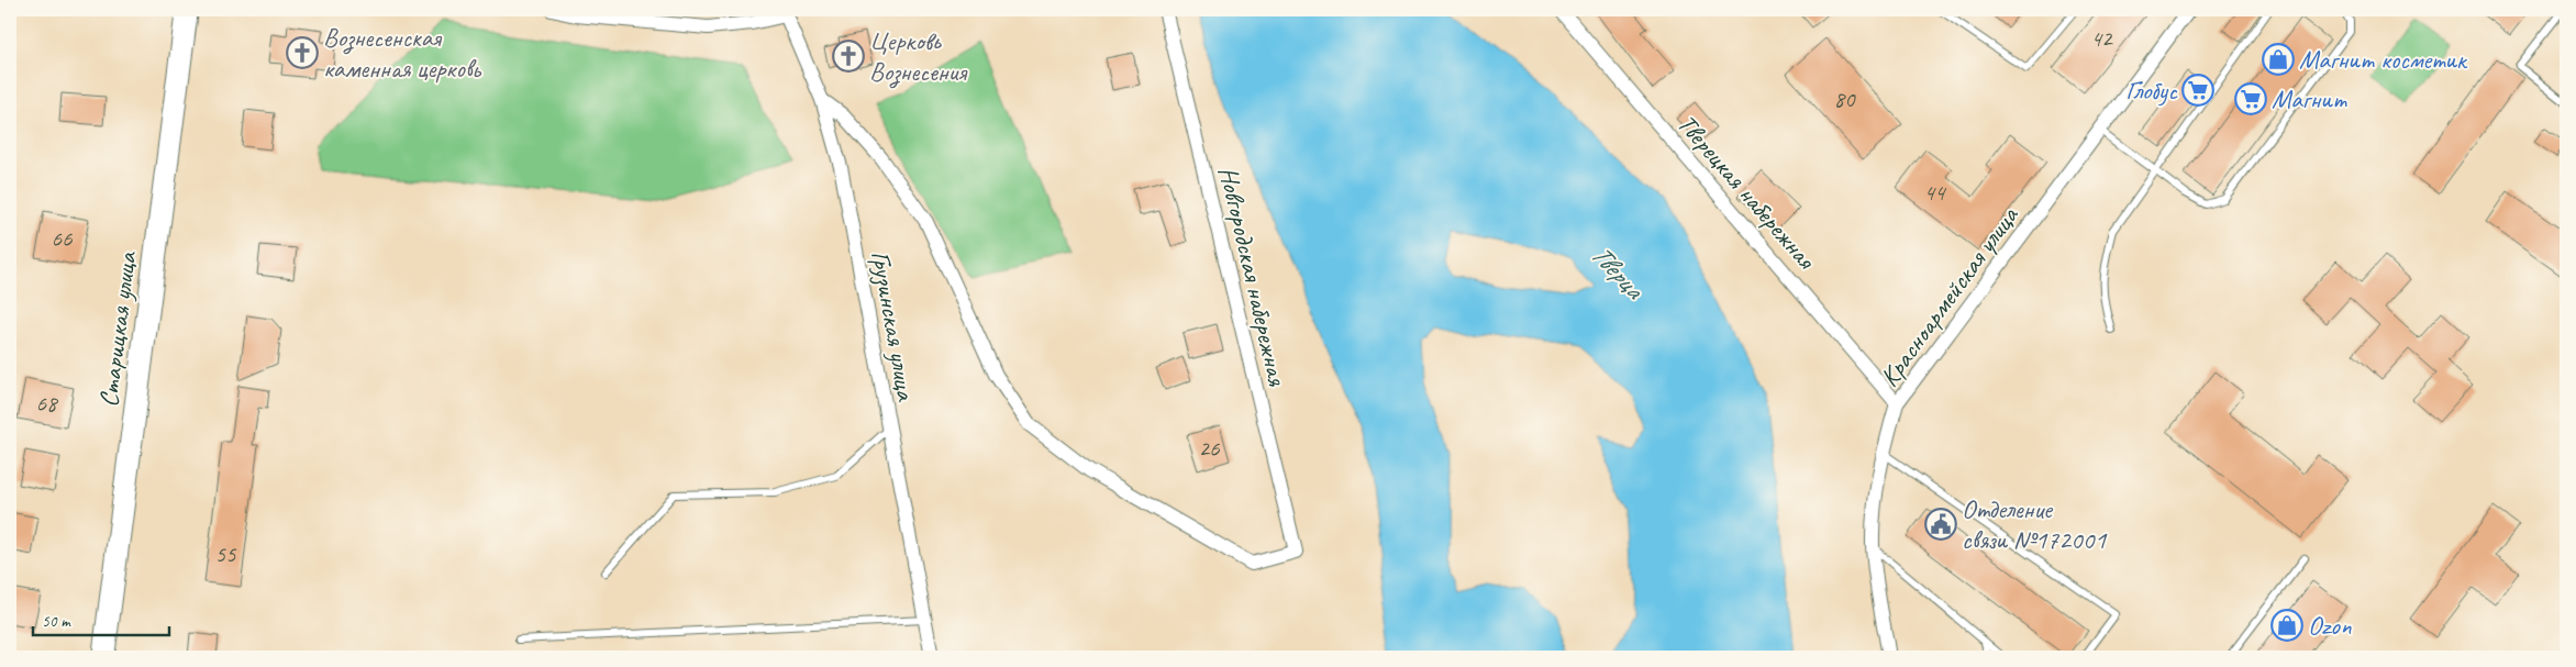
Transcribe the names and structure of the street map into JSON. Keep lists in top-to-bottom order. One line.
{"streets":{"main road":["Старицкая улица"],"street":["Тверецкая набережная","Новгородская набережная","Красноармейская улица","Грузинская улица"]},"crossings":[["Тверецкая набережная","Красноармейская улица"],["Новгородская набережная","Грузинская улица"]],"water":["Тверца"],"places":{"church":["Вознесенская каменная церковь","Церковь Вознесения"],"shop":["Магнит косметик","Ozon"],"supermarket":["Глобус","Магнит"],"public building":["Отделение связи №172001"]},"house_numbers":["42","80","44","66","68","26","55"],"scale_bar":"50 m"}
